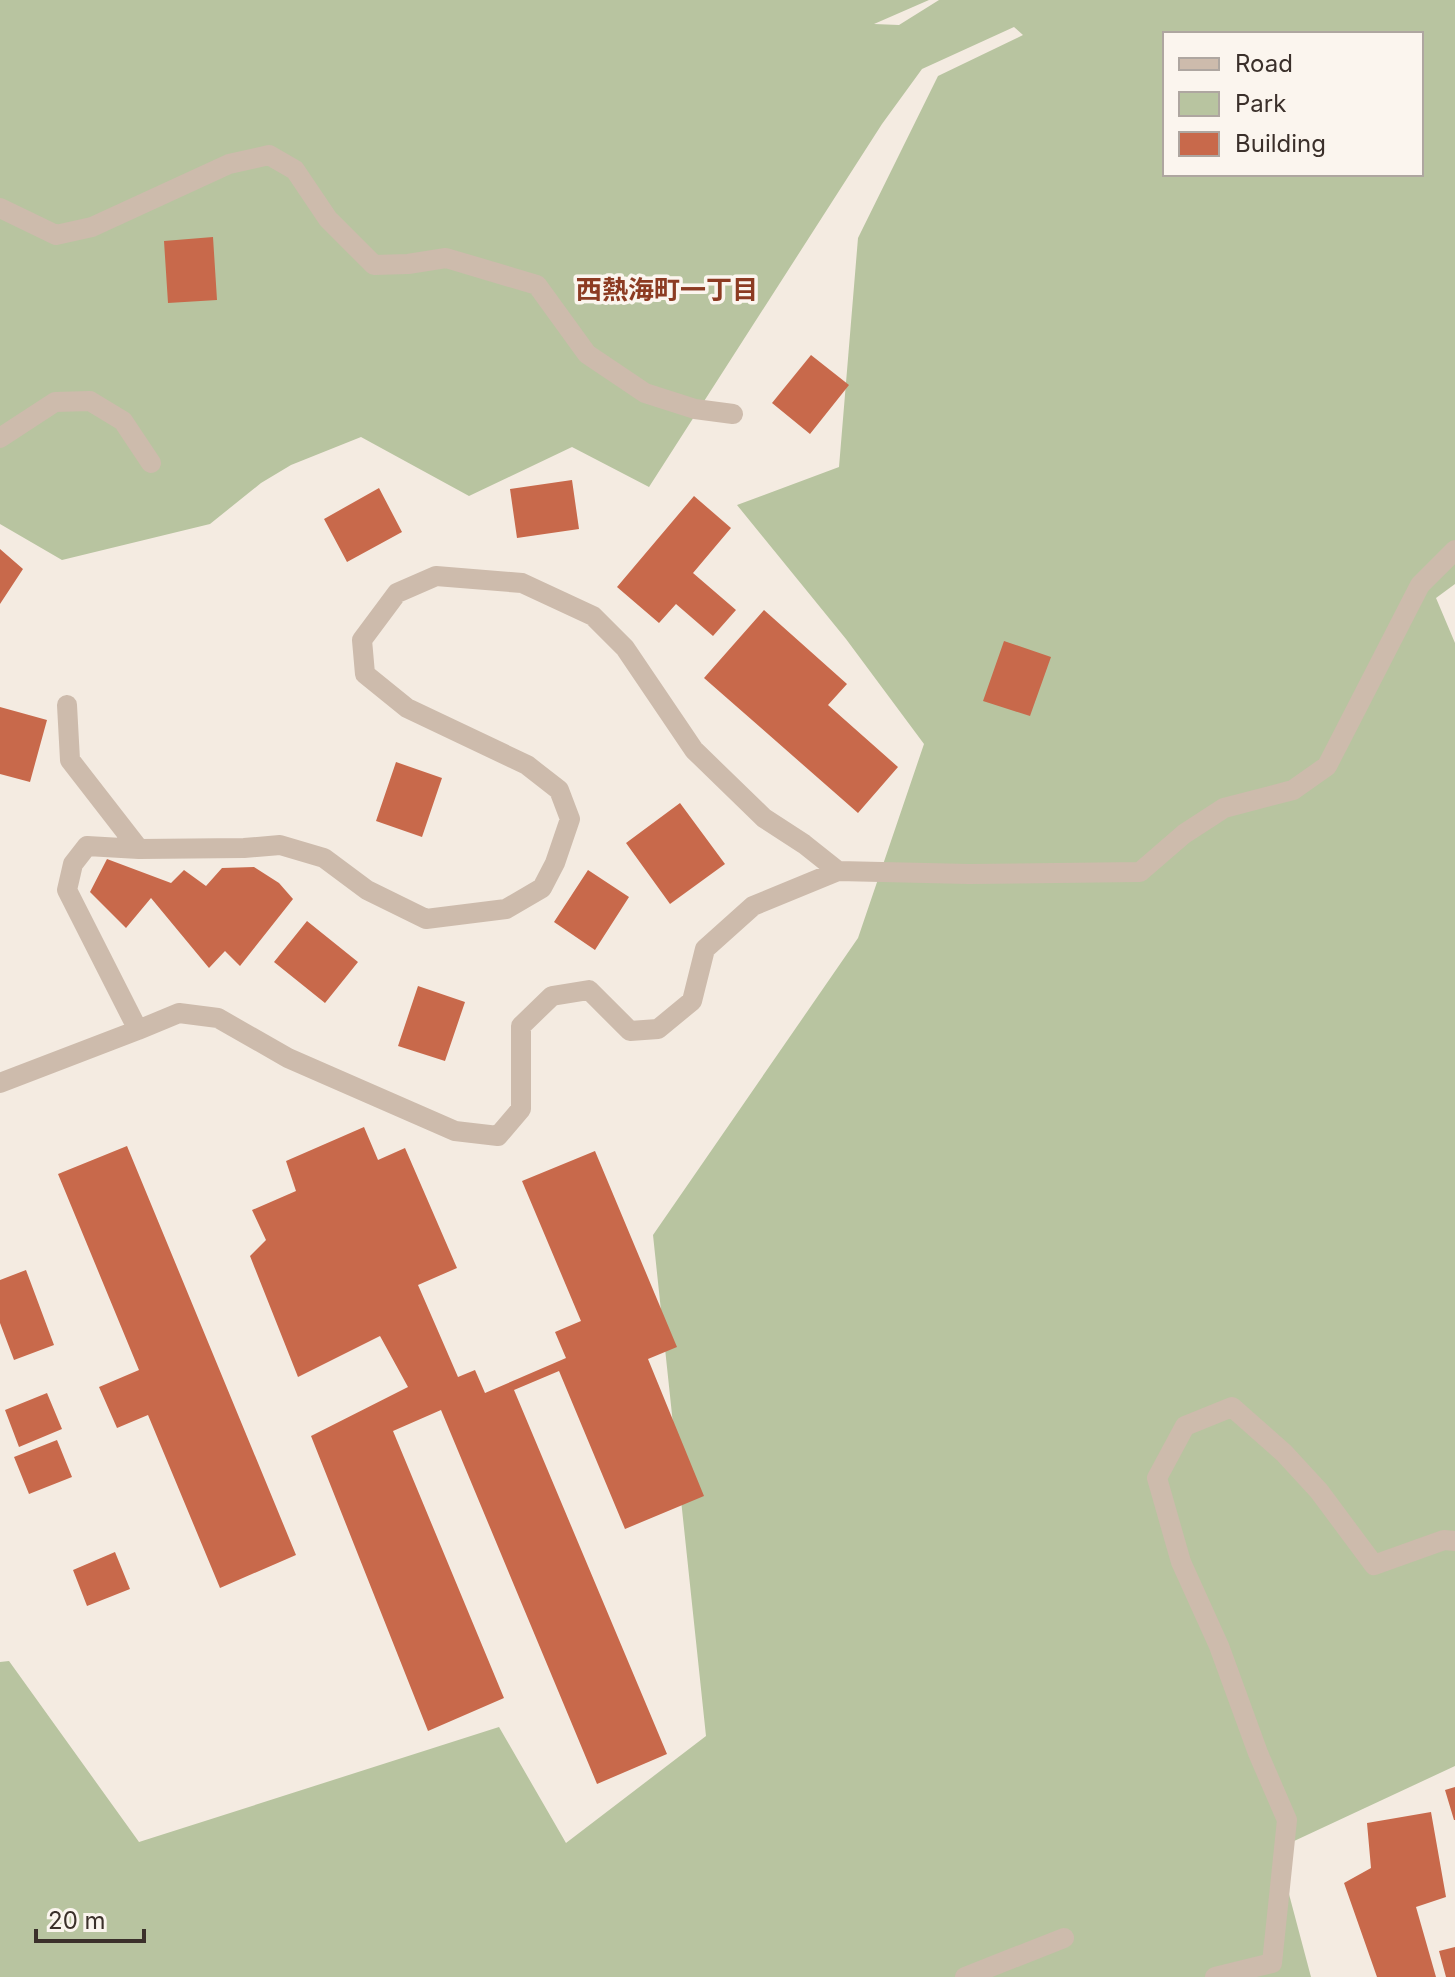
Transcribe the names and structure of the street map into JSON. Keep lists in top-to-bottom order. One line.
{"districts":["西熱海町一丁目"],"legend":["Road","Park","Building"],"scale_bar":"20 m"}
